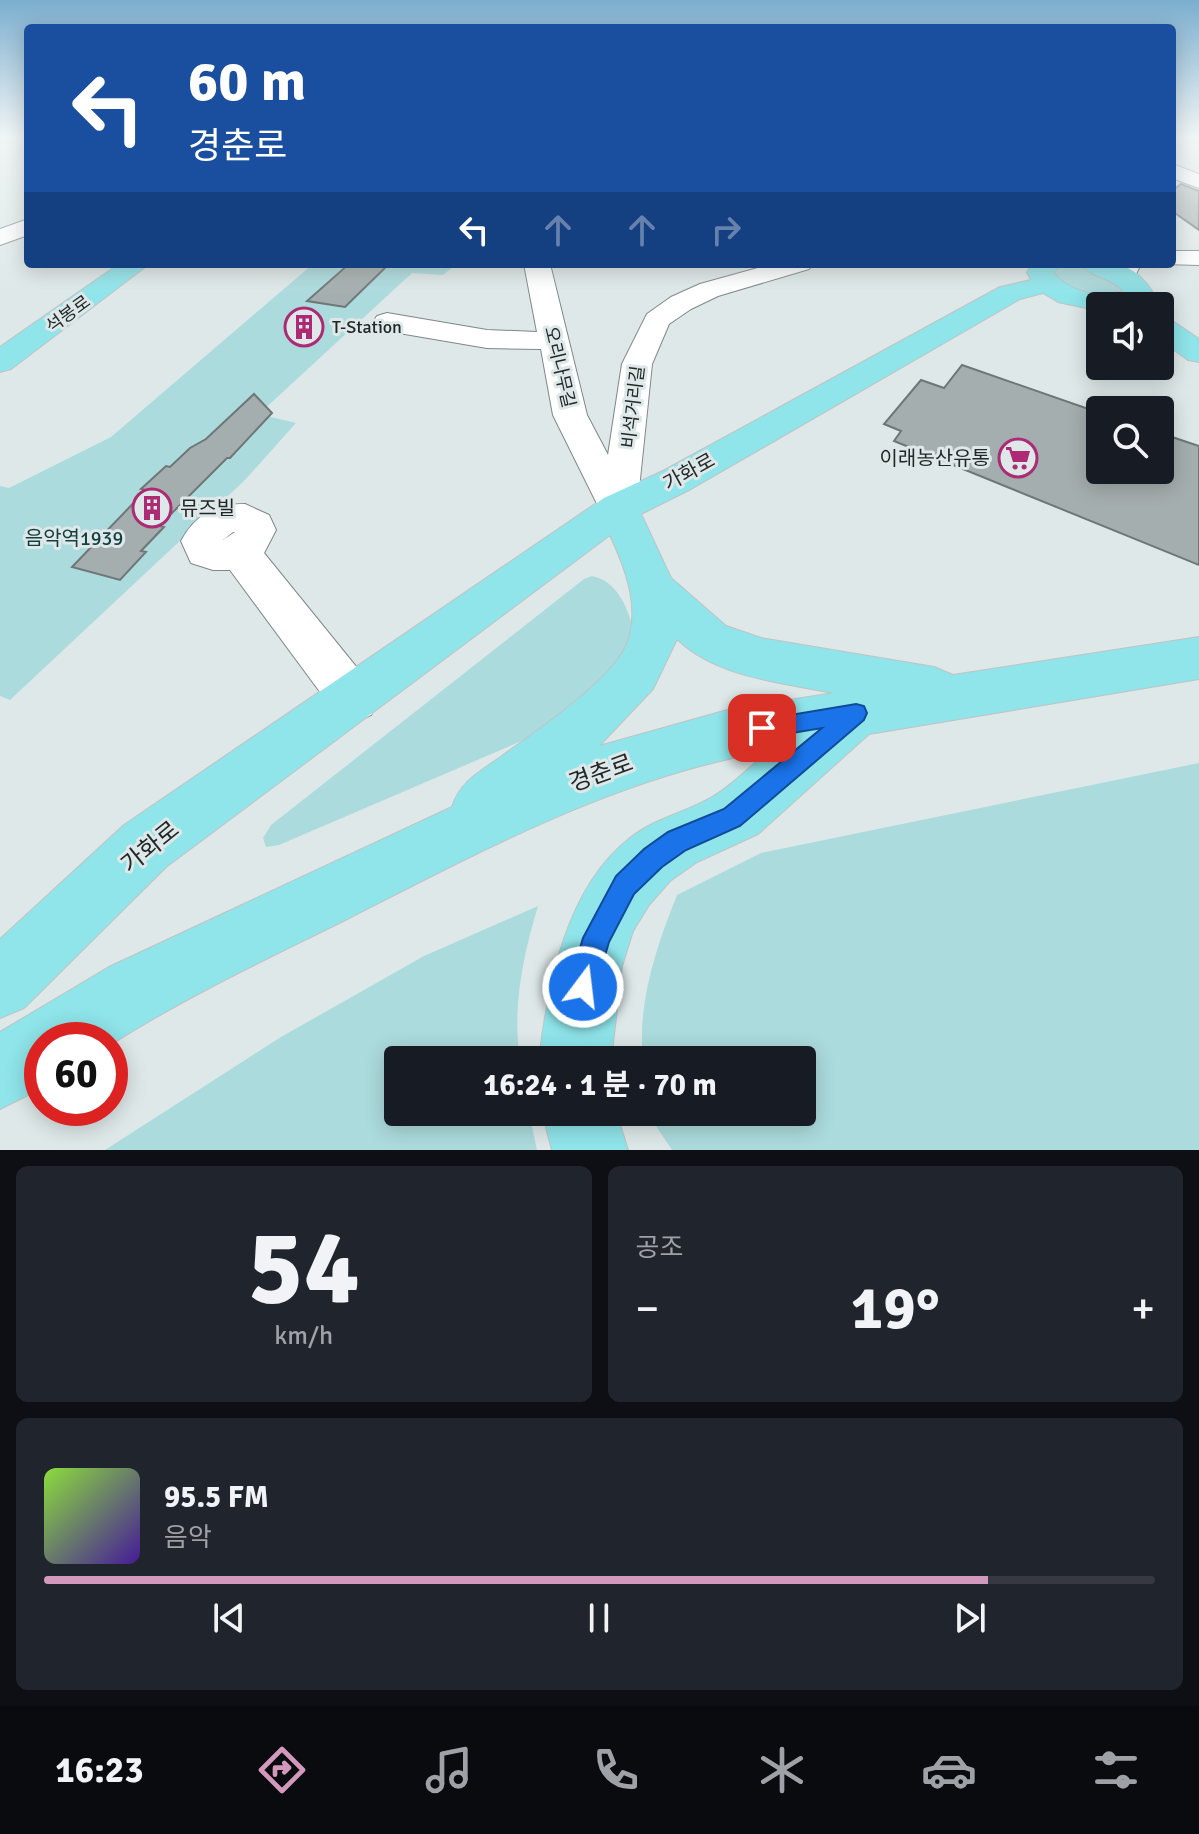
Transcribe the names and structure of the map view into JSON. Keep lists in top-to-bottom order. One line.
{"streets":{"main road":["석봉로","가화로","경춘로"],"street":["오리나무길","비석거리길"]},"crossings":[["오리나무길","비석거리길"],["오리나무길","가화로"],["비석거리길","가화로"]],"parks":["음악역1939"],"places":{"building":["T-Station","뮤즈빌"],"supermarket":["이래농산유통"]},"page":{"turn":["60 m","경춘로"],"limit":"60","trip":"16:24 · 1 분 · 70 m","tile":[["54","km/h"],"공조"],"heat":["−","19°","+"],"song":["95.5 FM","음악"],"tabs":"16:23"}}
